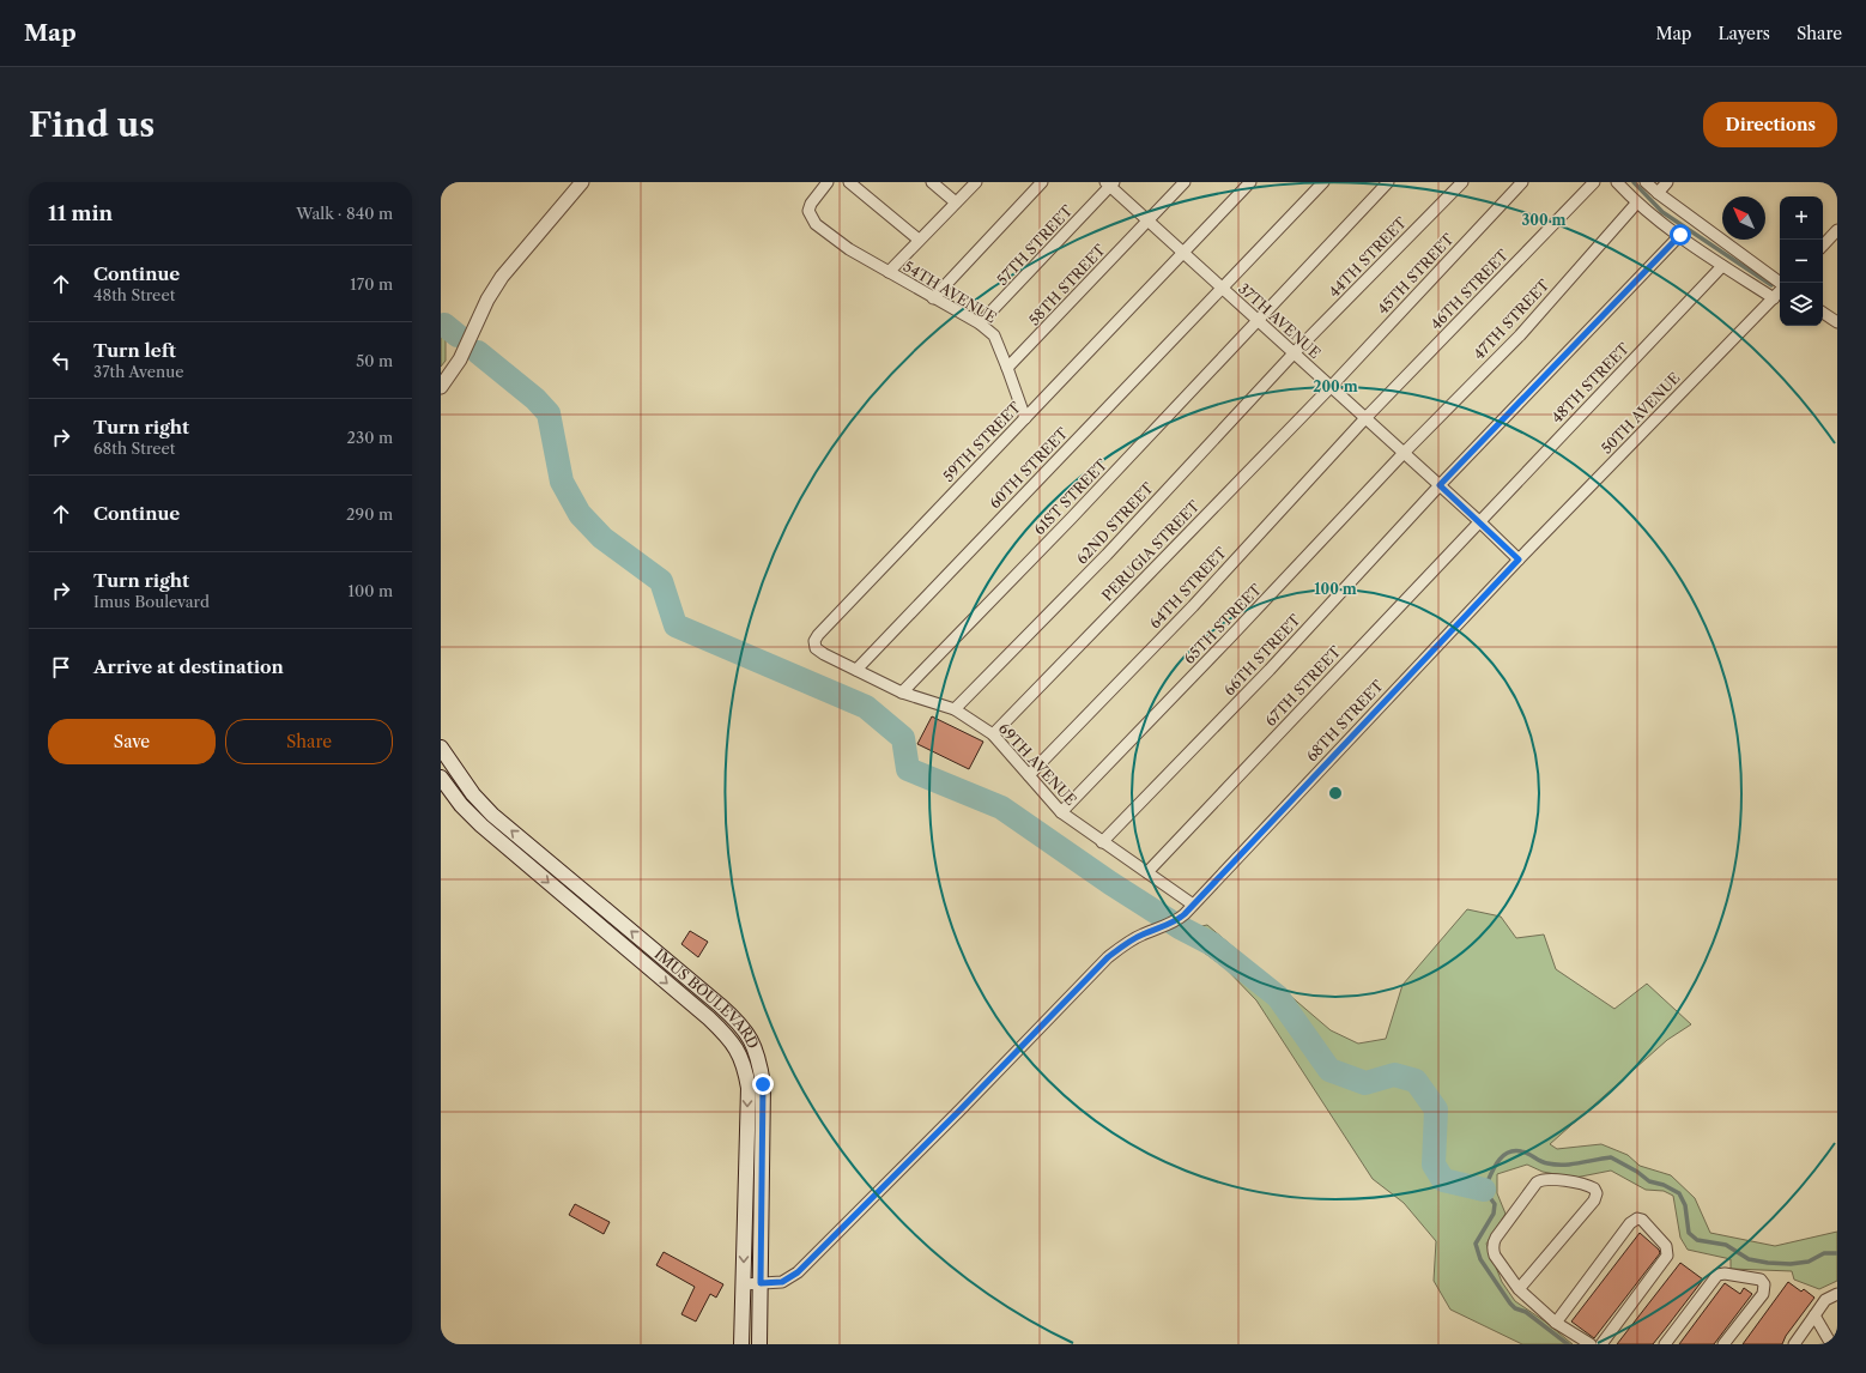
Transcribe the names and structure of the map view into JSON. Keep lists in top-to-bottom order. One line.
{"streets":{"main road":["IMUS BOULEVARD"],"street":["57TH STREET","44TH STREET","45TH STREET","58TH STREET","46TH STREET","54TH AVENUE","47TH STREET","37TH AVENUE","48TH STREET","50TH AVENUE","59TH STREET","60TH STREET","61ST STREET","62ND STREET","PERUGIA STREET","64TH STREET","65TH STREET","66TH STREET","67TH STREET","68TH STREET","69TH AVENUE"]},"crossings":[["57TH STREET","54TH AVENUE"],["57TH STREET","37TH AVENUE"],["44TH STREET","37TH AVENUE"],["44TH STREET","62ND STREET"],["45TH STREET","37TH AVENUE"],["45TH STREET","PERUGIA STREET"],["58TH STREET","54TH AVENUE"],["58TH STREET","37TH AVENUE"],["46TH STREET","37TH AVENUE"],["46TH STREET","64TH STREET"],["54TH AVENUE","59TH STREET"],["47TH STREET","37TH AVENUE"],["47TH STREET","65TH STREET"],["37TH AVENUE","48TH STREET"],["37TH AVENUE","50TH AVENUE"],["37TH AVENUE","59TH STREET"],["37TH AVENUE","60TH STREET"],["37TH AVENUE","61ST STREET"],["37TH AVENUE","62ND STREET"],["37TH AVENUE","PERUGIA STREET"],["37TH AVENUE","64TH STREET"],["37TH AVENUE","65TH STREET"],["37TH AVENUE","66TH STREET"],["37TH AVENUE","67TH STREET"],["37TH AVENUE","68TH STREET"],["48TH STREET","67TH STREET"],["50TH AVENUE","68TH STREET"],["59TH STREET","69TH AVENUE"],["60TH STREET","69TH AVENUE"],["61ST STREET","69TH AVENUE"],["62ND STREET","69TH AVENUE"],["PERUGIA STREET","69TH AVENUE"],["64TH STREET","69TH AVENUE"],["65TH STREET","69TH AVENUE"],["66TH STREET","69TH AVENUE"],["67TH STREET","69TH AVENUE"],["68TH STREET","69TH AVENUE"],["68TH STREET","IMUS BOULEVARD"]],"north":"top left","page":{"header":"Map","nav":["Map","Layers","Share"],"buttons":["Directions",["Save","Share"]],"title":"Find us","heading":["11 min","Walk · 840 m"],"map_buttons":["+","−"],"list":[["Continue","48th Street","170 m"],["Turn left","37th Avenue","50 m"],["Turn right","68th Street","230 m"],["Continue","290 m"],["Turn right","Imus Boulevard","100 m"],"Arrive at destination"]},"rings":["300 m","200 m","100 m"]}
